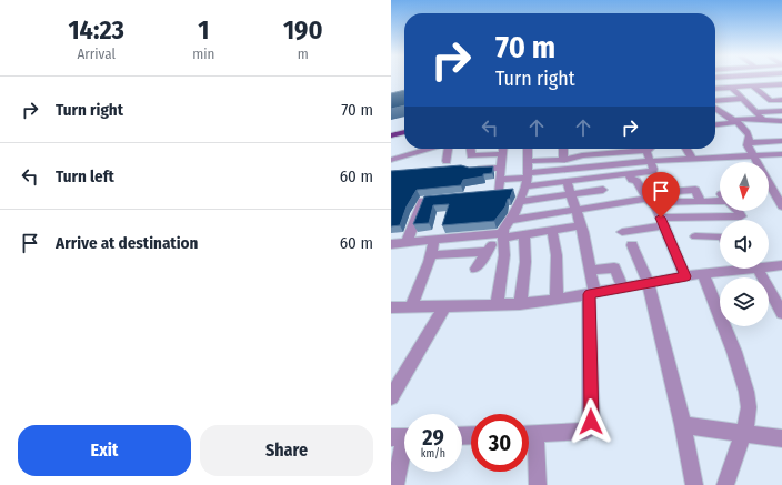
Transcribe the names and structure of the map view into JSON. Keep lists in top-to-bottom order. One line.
{"north":"bottom","page":{"eta":["14:23","Arrival","1","min","190","m"],"turn":["70 m","Turn right"],"list":[{"name":"Turn right","value":"70 m"},{"name":"Turn left","value":"60 m"},{"name":"Arrive at destination","value":"60 m"}],"speed":"29 km/h","limit":"30","buttons":["Exit","Share"]}}
